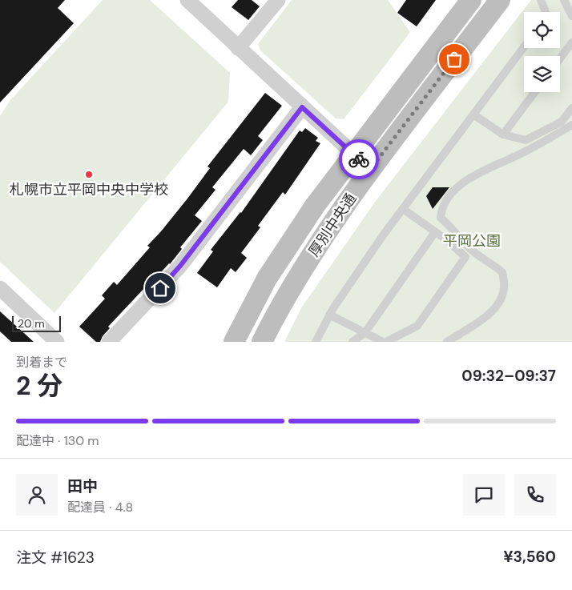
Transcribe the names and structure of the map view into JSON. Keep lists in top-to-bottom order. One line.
{"streets":{"main road":["厚別中央通"]},"parks":["平岡公園"],"places":["札幌市立平岡中央中学校"],"scale_bar":"20 m","page":{"scale":"20 m","heading":["2 分","到着まで","09:32–09:37"],"panel":["田中","配達員 · 4.8","注文 #1623","¥3,560"],"bar":"配達中 · 130 m"}}
